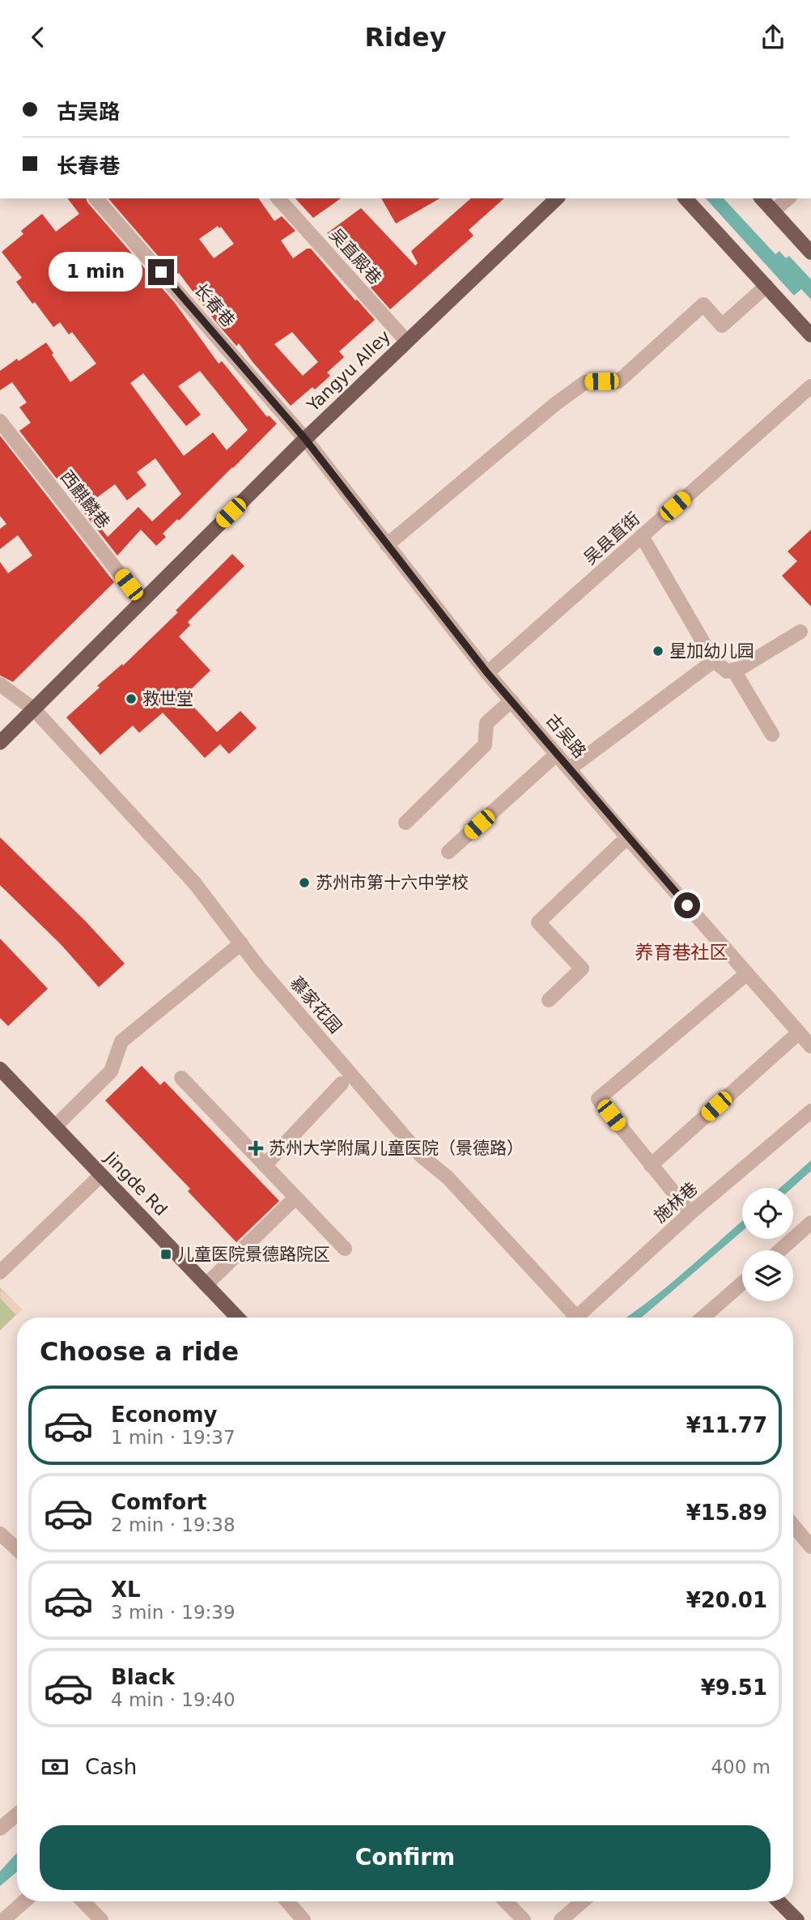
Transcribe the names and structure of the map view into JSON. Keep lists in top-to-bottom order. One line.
{"streets":{"main road":["Yangyu Alley","Jingde Rd"],"street":["吴直殿巷","长春巷","西麒麟巷","吴县直街","古吴路","慕家花园","施林巷"]},"crossings":[["吴直殿巷","Yangyu Alley"],["长春巷","Yangyu Alley"],["长春巷","古吴路"],["Yangyu Alley","西麒麟巷"],["Yangyu Alley","古吴路"],["Yangyu Alley","慕家花园"],["吴县直街","古吴路"]],"districts":["养育巷社区"],"places":{"other":["星加幼儿园","救世堂","苏州市第十六中学校"],"health":["苏州大学附属儿童医院（景德路）"],"transit":["儿童医院景德路院区"]},"page":{"header":"Ridey","banner":["古吴路","长春巷"],"bubble":"1 min","heading":"Choose a ride","list":[{"name":"Economy","note":"1 min · 19:37","value":"¥11.77"},{"name":"Comfort","note":"2 min · 19:38","value":"¥15.89"},{"name":"XL","note":"3 min · 19:39","value":"¥20.01"},{"name":"Black","note":"4 min · 19:40","value":"¥9.51"}],"pay":["Cash","400 m"],"buttons":"Confirm"}}
